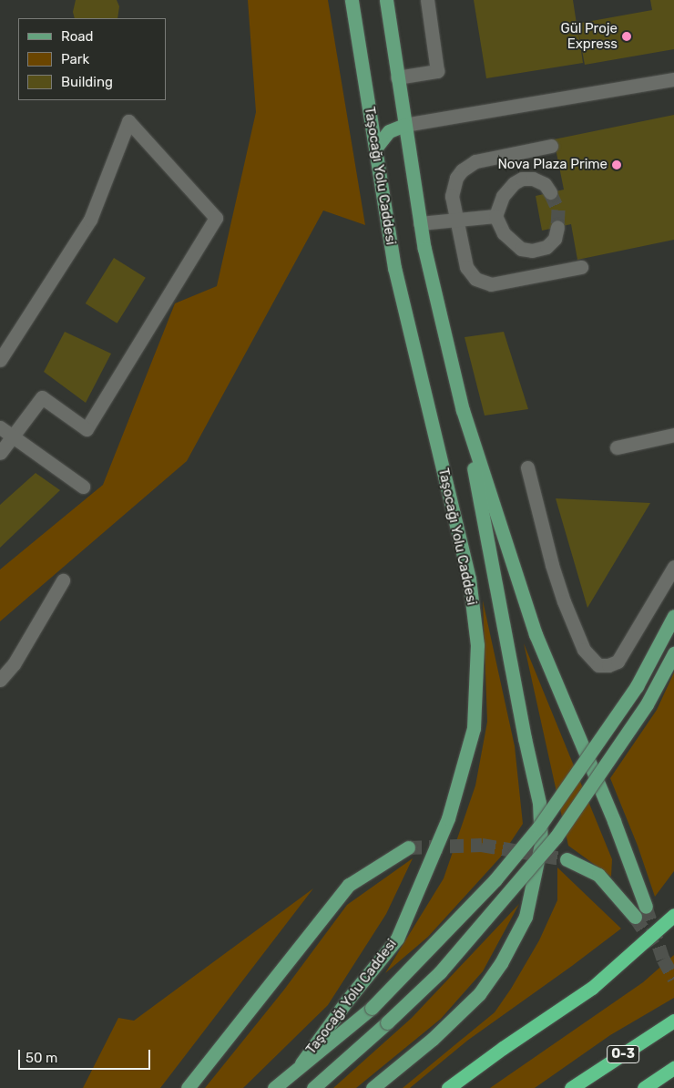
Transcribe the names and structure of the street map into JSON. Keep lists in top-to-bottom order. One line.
{"streets":{"highway":["O-3"],"main road":["Taşocağı Yolu Caddesi"]},"places":["Gül Proje Express","Nova Plaza Prime"],"legend":["Road","Park","Building"],"scale_bar":"50 m"}
